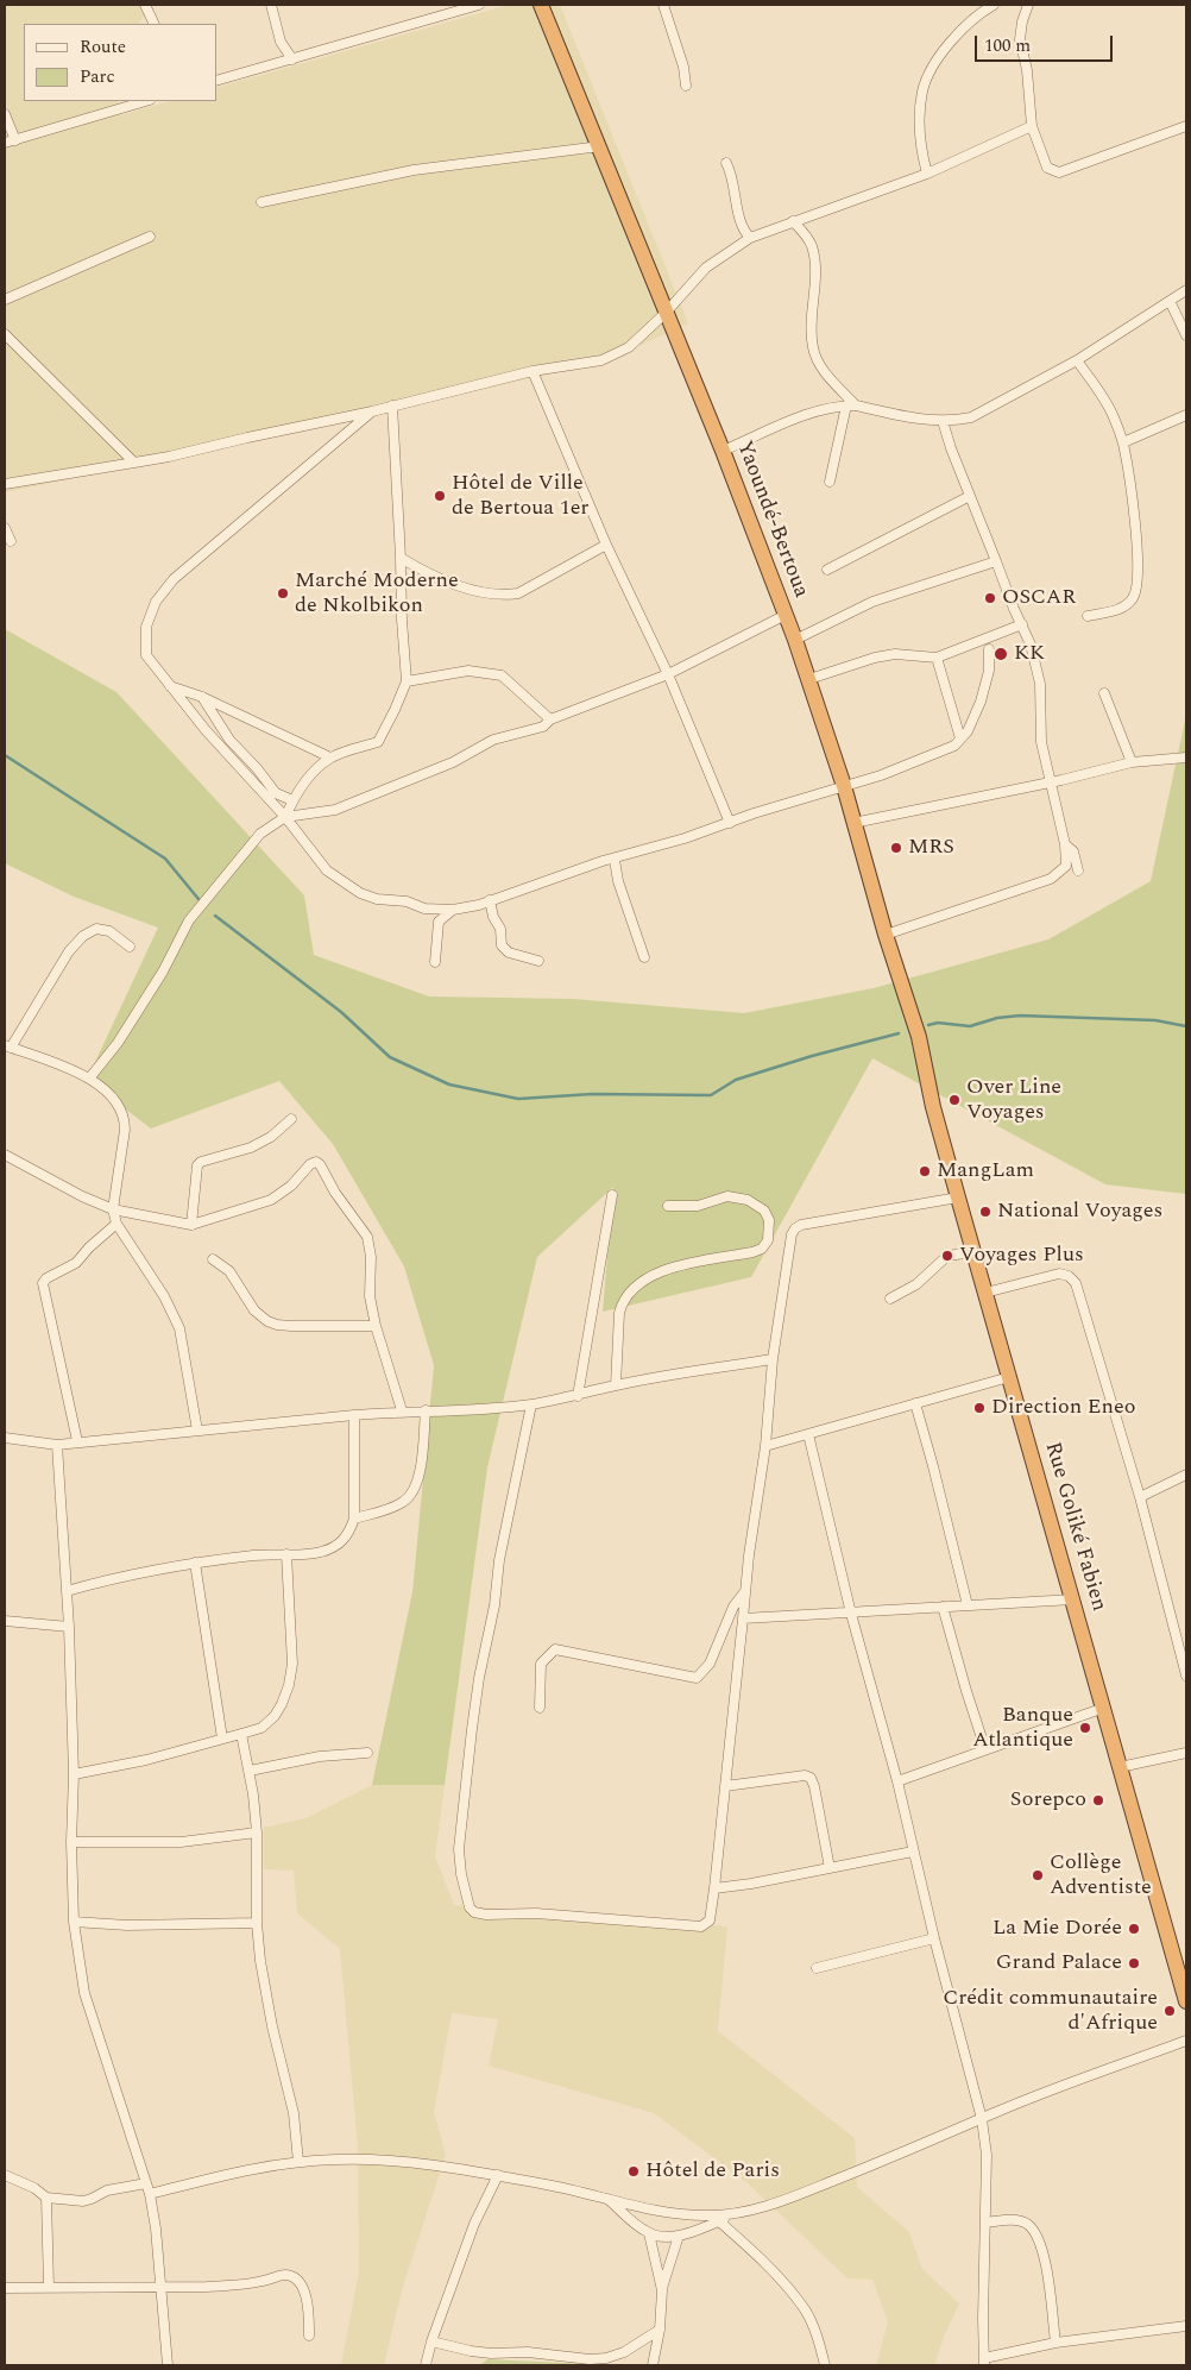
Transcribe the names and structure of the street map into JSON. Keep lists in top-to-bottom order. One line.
{"streets":{"highway":["Yaoundé-Bertoua","Rue Goliké Fabien"]},"crossings":[["Yaoundé-Bertoua","Rue Goliké Fabien"]],"places":["Hôtel de Ville de Bertoua 1er","Marché Moderne de Nkolbikon","OSCAR","KK","MRS","Over Line Voyages","MangLam","National Voyages","Voyages Plus","Direction Eneo","Banque Atlantique","Sorepco","Collège Adventiste","La Mie Dorée","Grand Palace","Crédit communautaire d'Afrique","Hôtel de Paris"],"legend":["Route","Parc"],"scale_bar":"100 m"}
